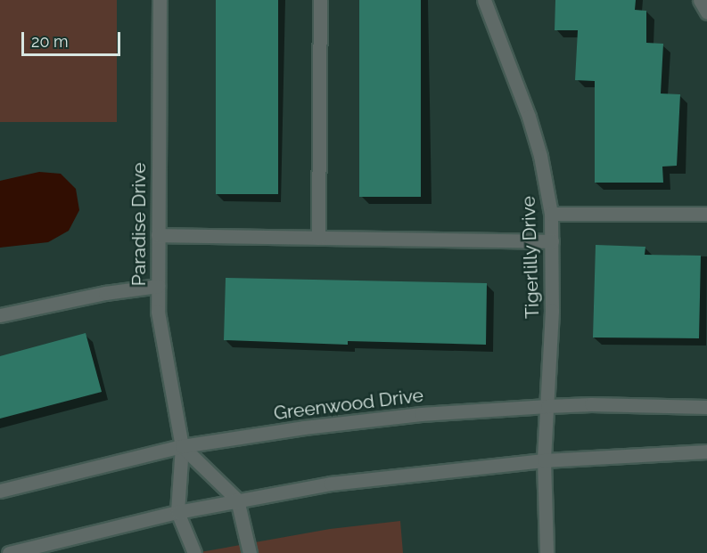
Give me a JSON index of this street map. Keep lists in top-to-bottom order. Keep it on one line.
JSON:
{"streets":{"street":["Paradise Drive","Tigerlilly Drive","Greenwood Drive"]},"crossings":[["Paradise Drive","Greenwood Drive"],["Tigerlilly Drive","Greenwood Drive"]],"scale_bar":"20 m"}
